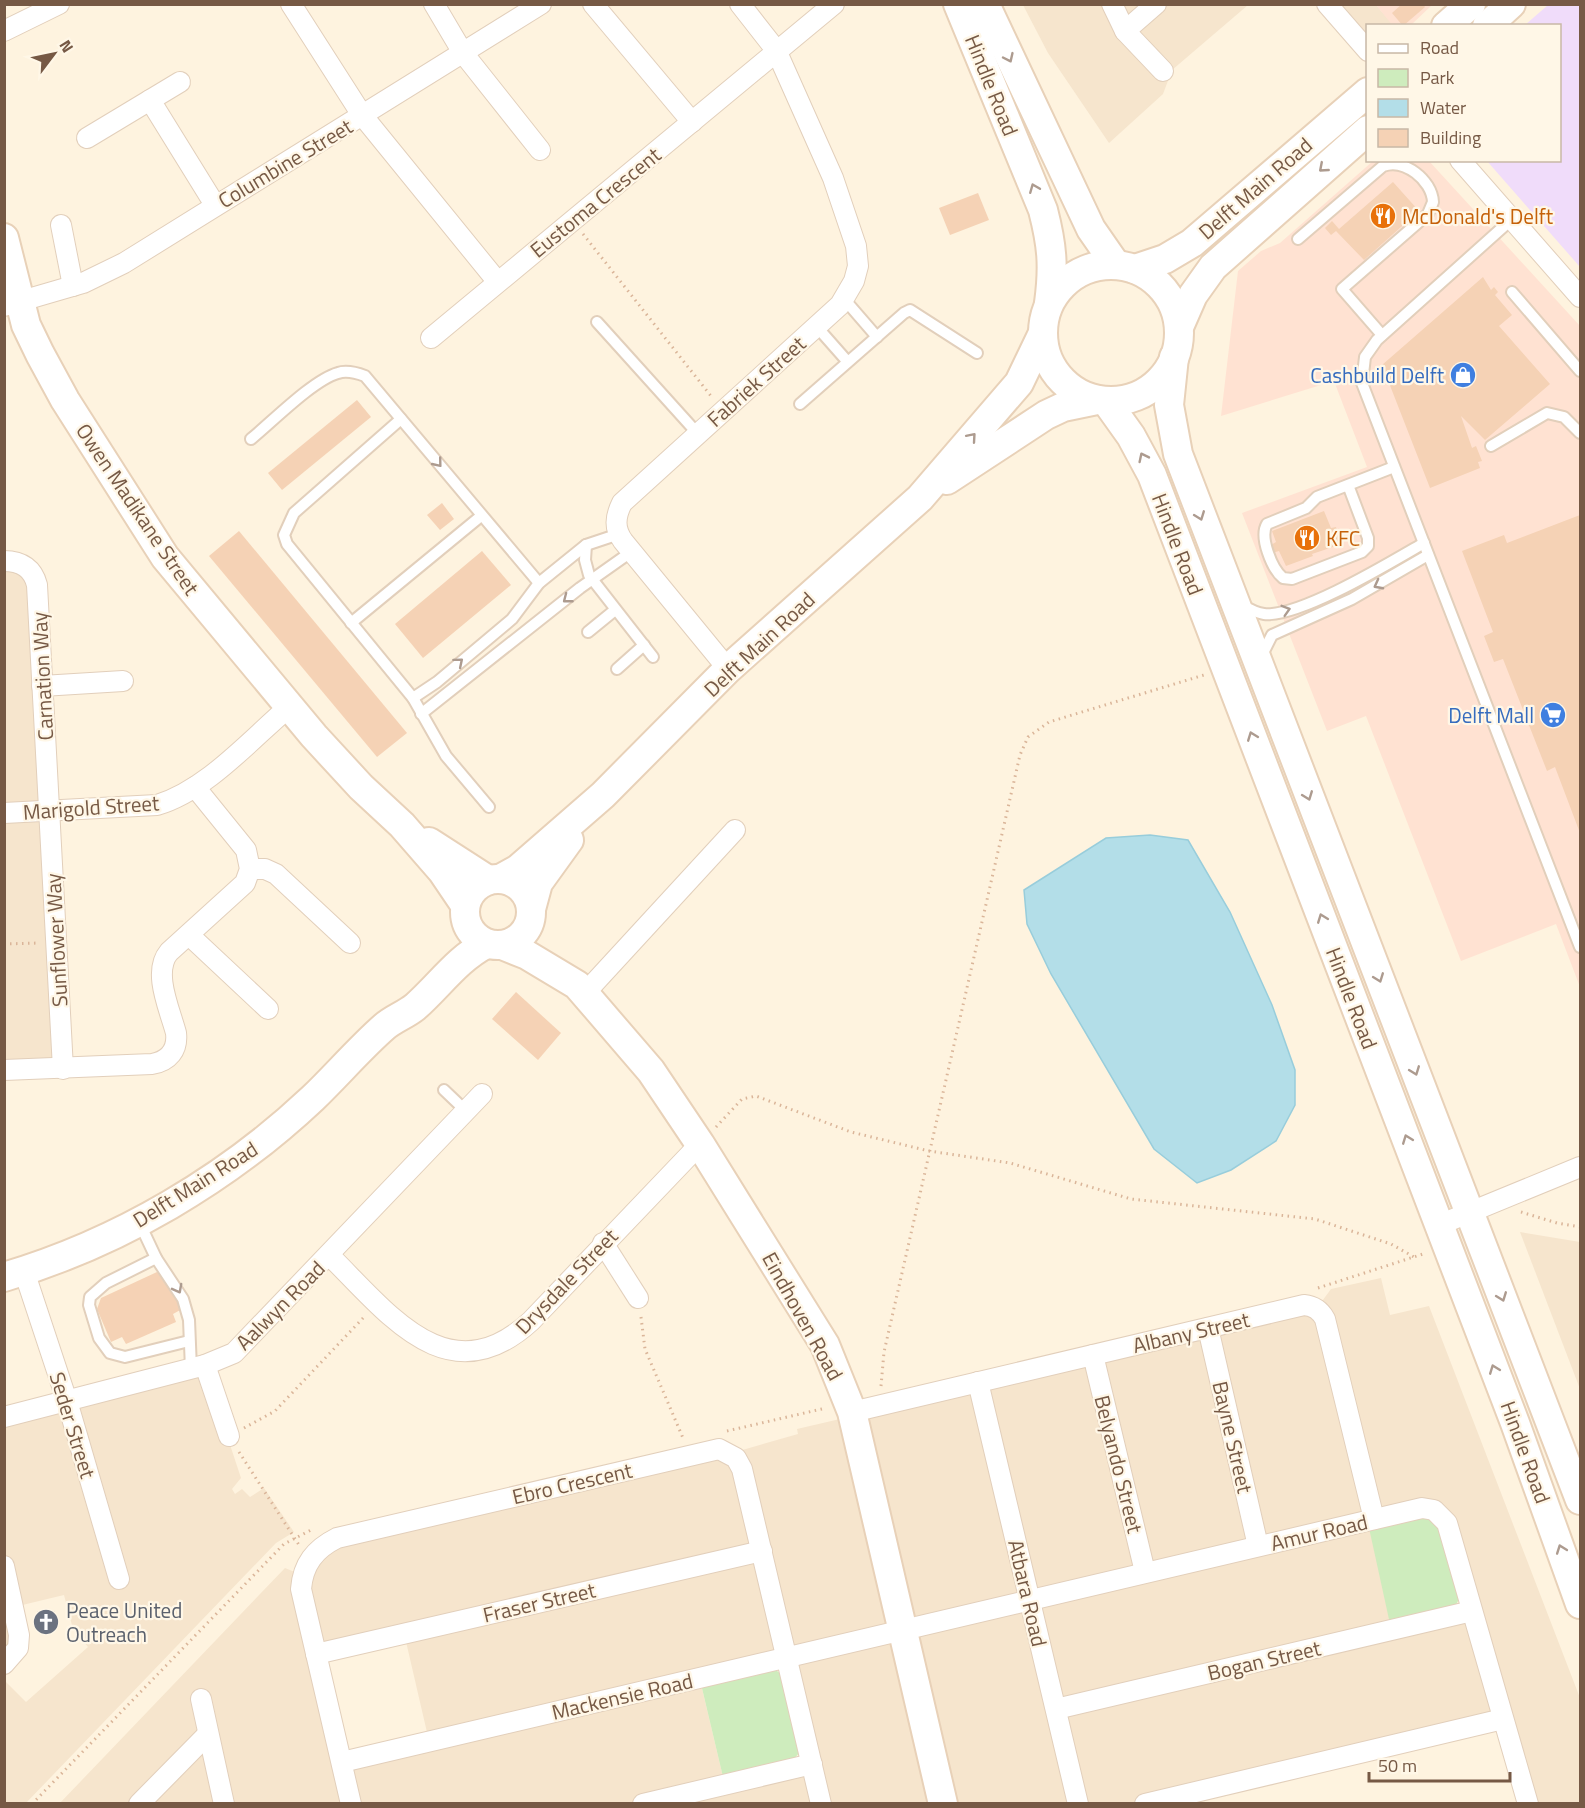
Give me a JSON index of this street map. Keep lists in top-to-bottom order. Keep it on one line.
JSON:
{"streets":{"street":["Hindle Road","Columbine Street","Delft Main Road","Eustoma Crescent","Fabriek Street","Owen Madikane Street","Carnation Way","Marigold Street","Sunflower Way","Drysdale Street","Aalwyn Road","Eindhoven Road","Albany Street","Seder Street","Bayne Street","Belyando Street","Ebro Crescent","Amur Road","Atbara Road","Fraser Street","Bogan Street","Mackensie Road"]},"crossings":[["Hindle Road","Delft Main Road"],["Columbine Street","Owen Madikane Street"],["Delft Main Road","Owen Madikane Street"],["Delft Main Road","Eindhoven Road"],["Delft Main Road","Seder Street"],["Eustoma Crescent","Fabriek Street"],["Owen Madikane Street","Marigold Street"],["Owen Madikane Street","Eindhoven Road"],["Carnation Way","Marigold Street"],["Carnation Way","Sunflower Way"],["Marigold Street","Sunflower Way"],["Drysdale Street","Aalwyn Road"],["Drysdale Street","Eindhoven Road"],["Aalwyn Road","Seder Street"],["Eindhoven Road","Albany Street"],["Eindhoven Road","Amur Road"],["Eindhoven Road","Mackensie Road"],["Albany Street","Bayne Street"],["Albany Street","Belyando Street"],["Albany Street","Amur Road"],["Albany Street","Atbara Road"],["Bayne Street","Amur Road"],["Belyando Street","Amur Road"],["Ebro Crescent","Fraser Street"],["Ebro Crescent","Mackensie Road"],["Amur Road","Atbara Road"],["Amur Road","Bogan Street"],["Amur Road","Mackensie Road"],["Atbara Road","Bogan Street"]],"places":{"restaurant":["McDonald's Delft","KFC"],"shop":["Cashbuild Delft"],"supermarket":["Delft Mall"],"church":["Peace United Outreach"]},"legend":["Road","Park","Water","Building"],"scale_bar":"50 m","north":"top right"}
